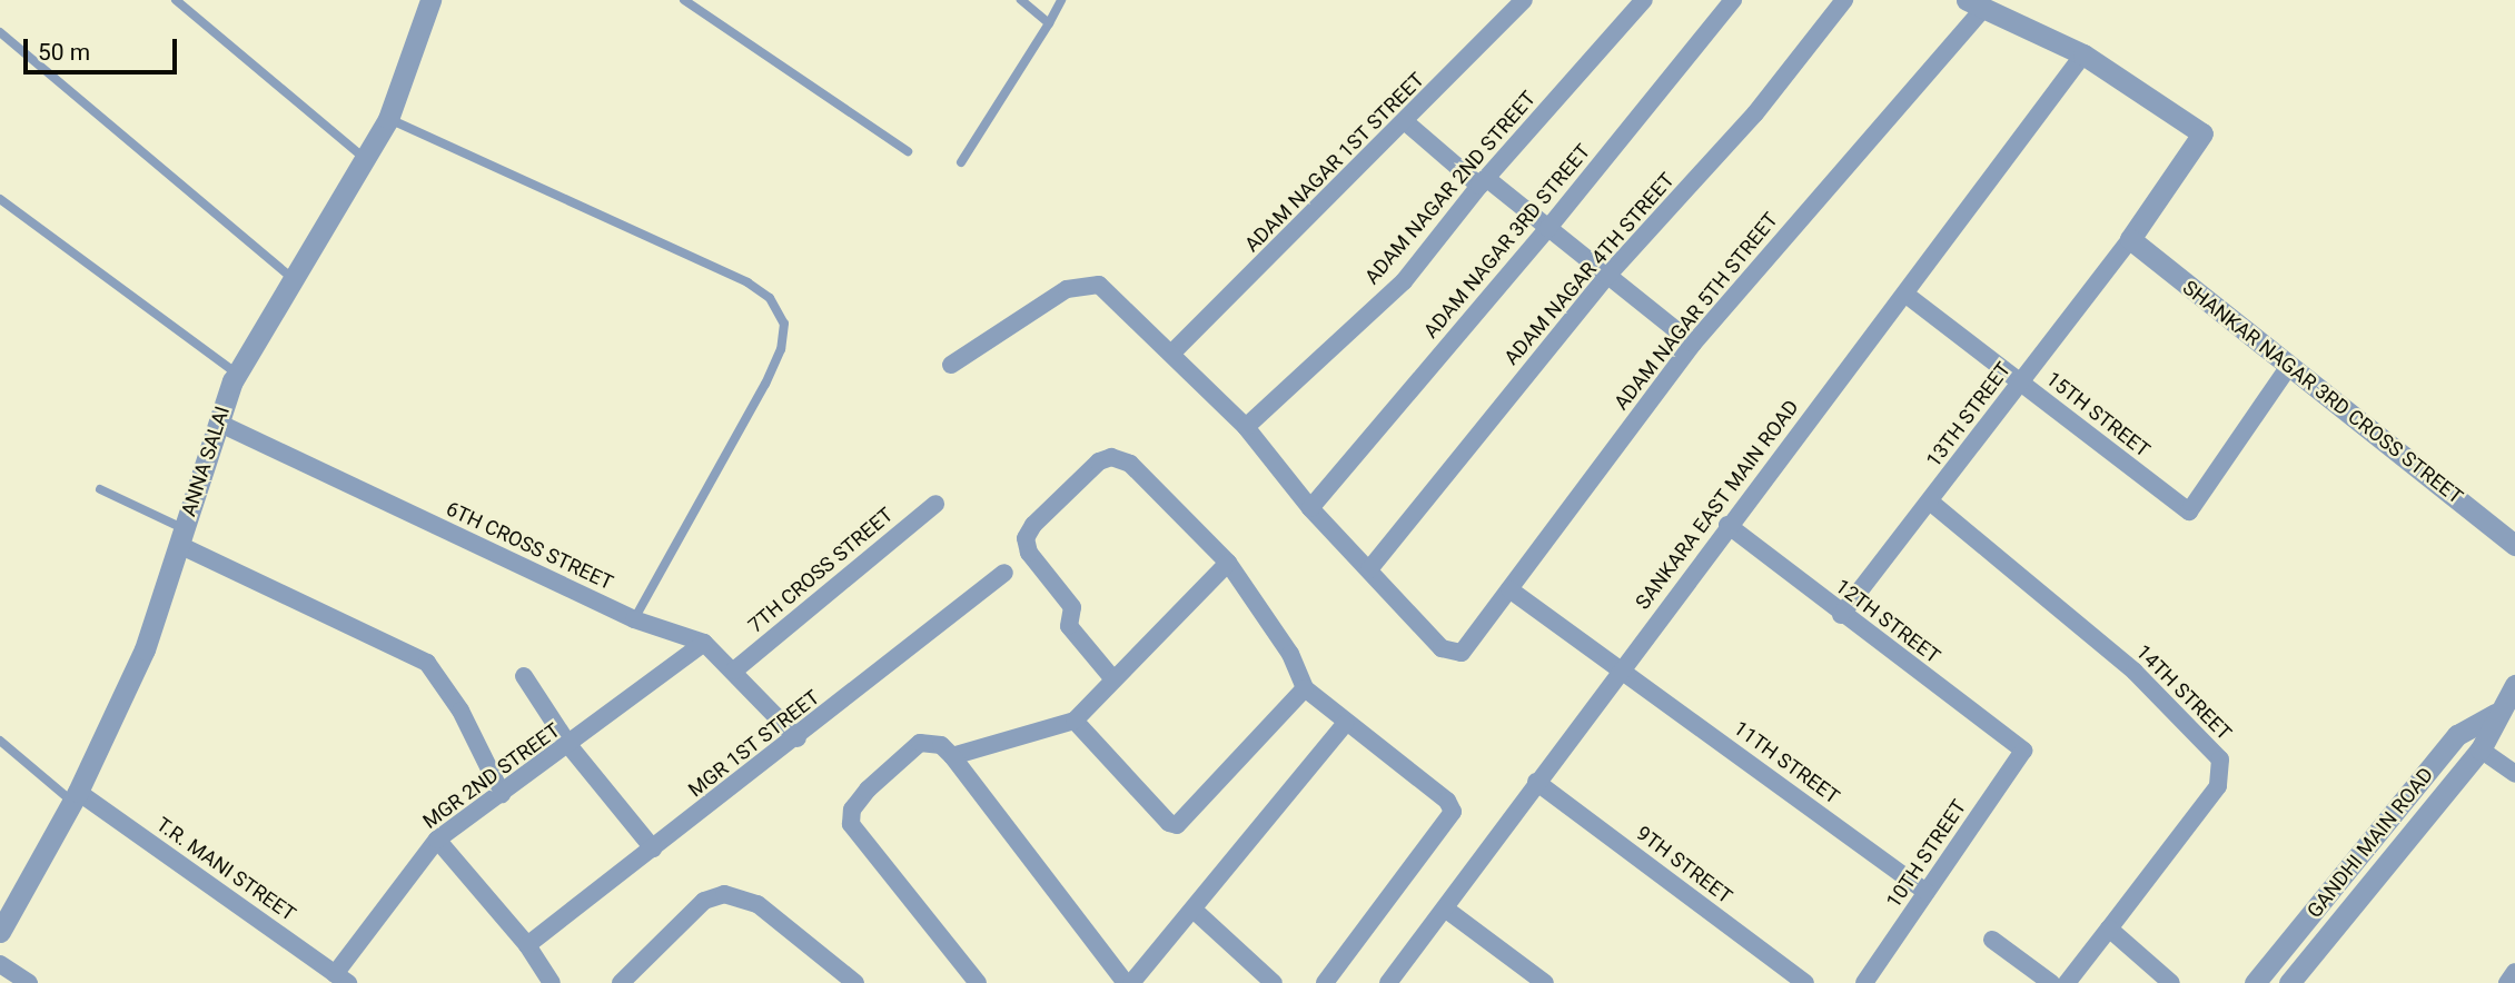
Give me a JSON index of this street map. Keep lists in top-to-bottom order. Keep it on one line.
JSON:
{"streets":{"street":["ADAM NAGAR 1ST STREET","ADAM NAGAR 2ND STREET","ADAM NAGAR 3RD STREET","ADAM NAGAR 4TH STREET","ADAM NAGAR 5TH STREET","SHANKAR NAGAR 3RD CROSS STREET","13TH STREET","15TH STREET","ANNA SALAI","SANKARA EAST MAIN ROAD","6TH CROSS STREET","7TH CROSS STREET","12TH STREET","14TH STREET","MGR 1ST STREET","11TH STREET","MGR 2ND STREET","GANDHI MAIN ROAD","10TH STREET","9TH STREET","T.R. MANI STREET"]},"crossings":[["ADAM NAGAR 4TH STREET","ADAM NAGAR 5TH STREET"],["ADAM NAGAR 5TH STREET","11TH STREET"],["SHANKAR NAGAR 3RD CROSS STREET","13TH STREET"],["SHANKAR NAGAR 3RD CROSS STREET","15TH STREET"],["13TH STREET","15TH STREET"],["13TH STREET","12TH STREET"],["13TH STREET","14TH STREET"],["15TH STREET","SANKARA EAST MAIN ROAD"],["ANNA SALAI","6TH CROSS STREET"],["ANNA SALAI","T.R. MANI STREET"],["SANKARA EAST MAIN ROAD","12TH STREET"],["SANKARA EAST MAIN ROAD","11TH STREET"],["SANKARA EAST MAIN ROAD","9TH STREET"],["6TH CROSS STREET","7TH CROSS STREET"],["6TH CROSS STREET","MGR 1ST STREET"],["6TH CROSS STREET","MGR 2ND STREET"],["12TH STREET","10TH STREET"],["11TH STREET","10TH STREET"],["MGR 2ND STREET","T.R. MANI STREET"]],"scale_bar":"50 m"}
